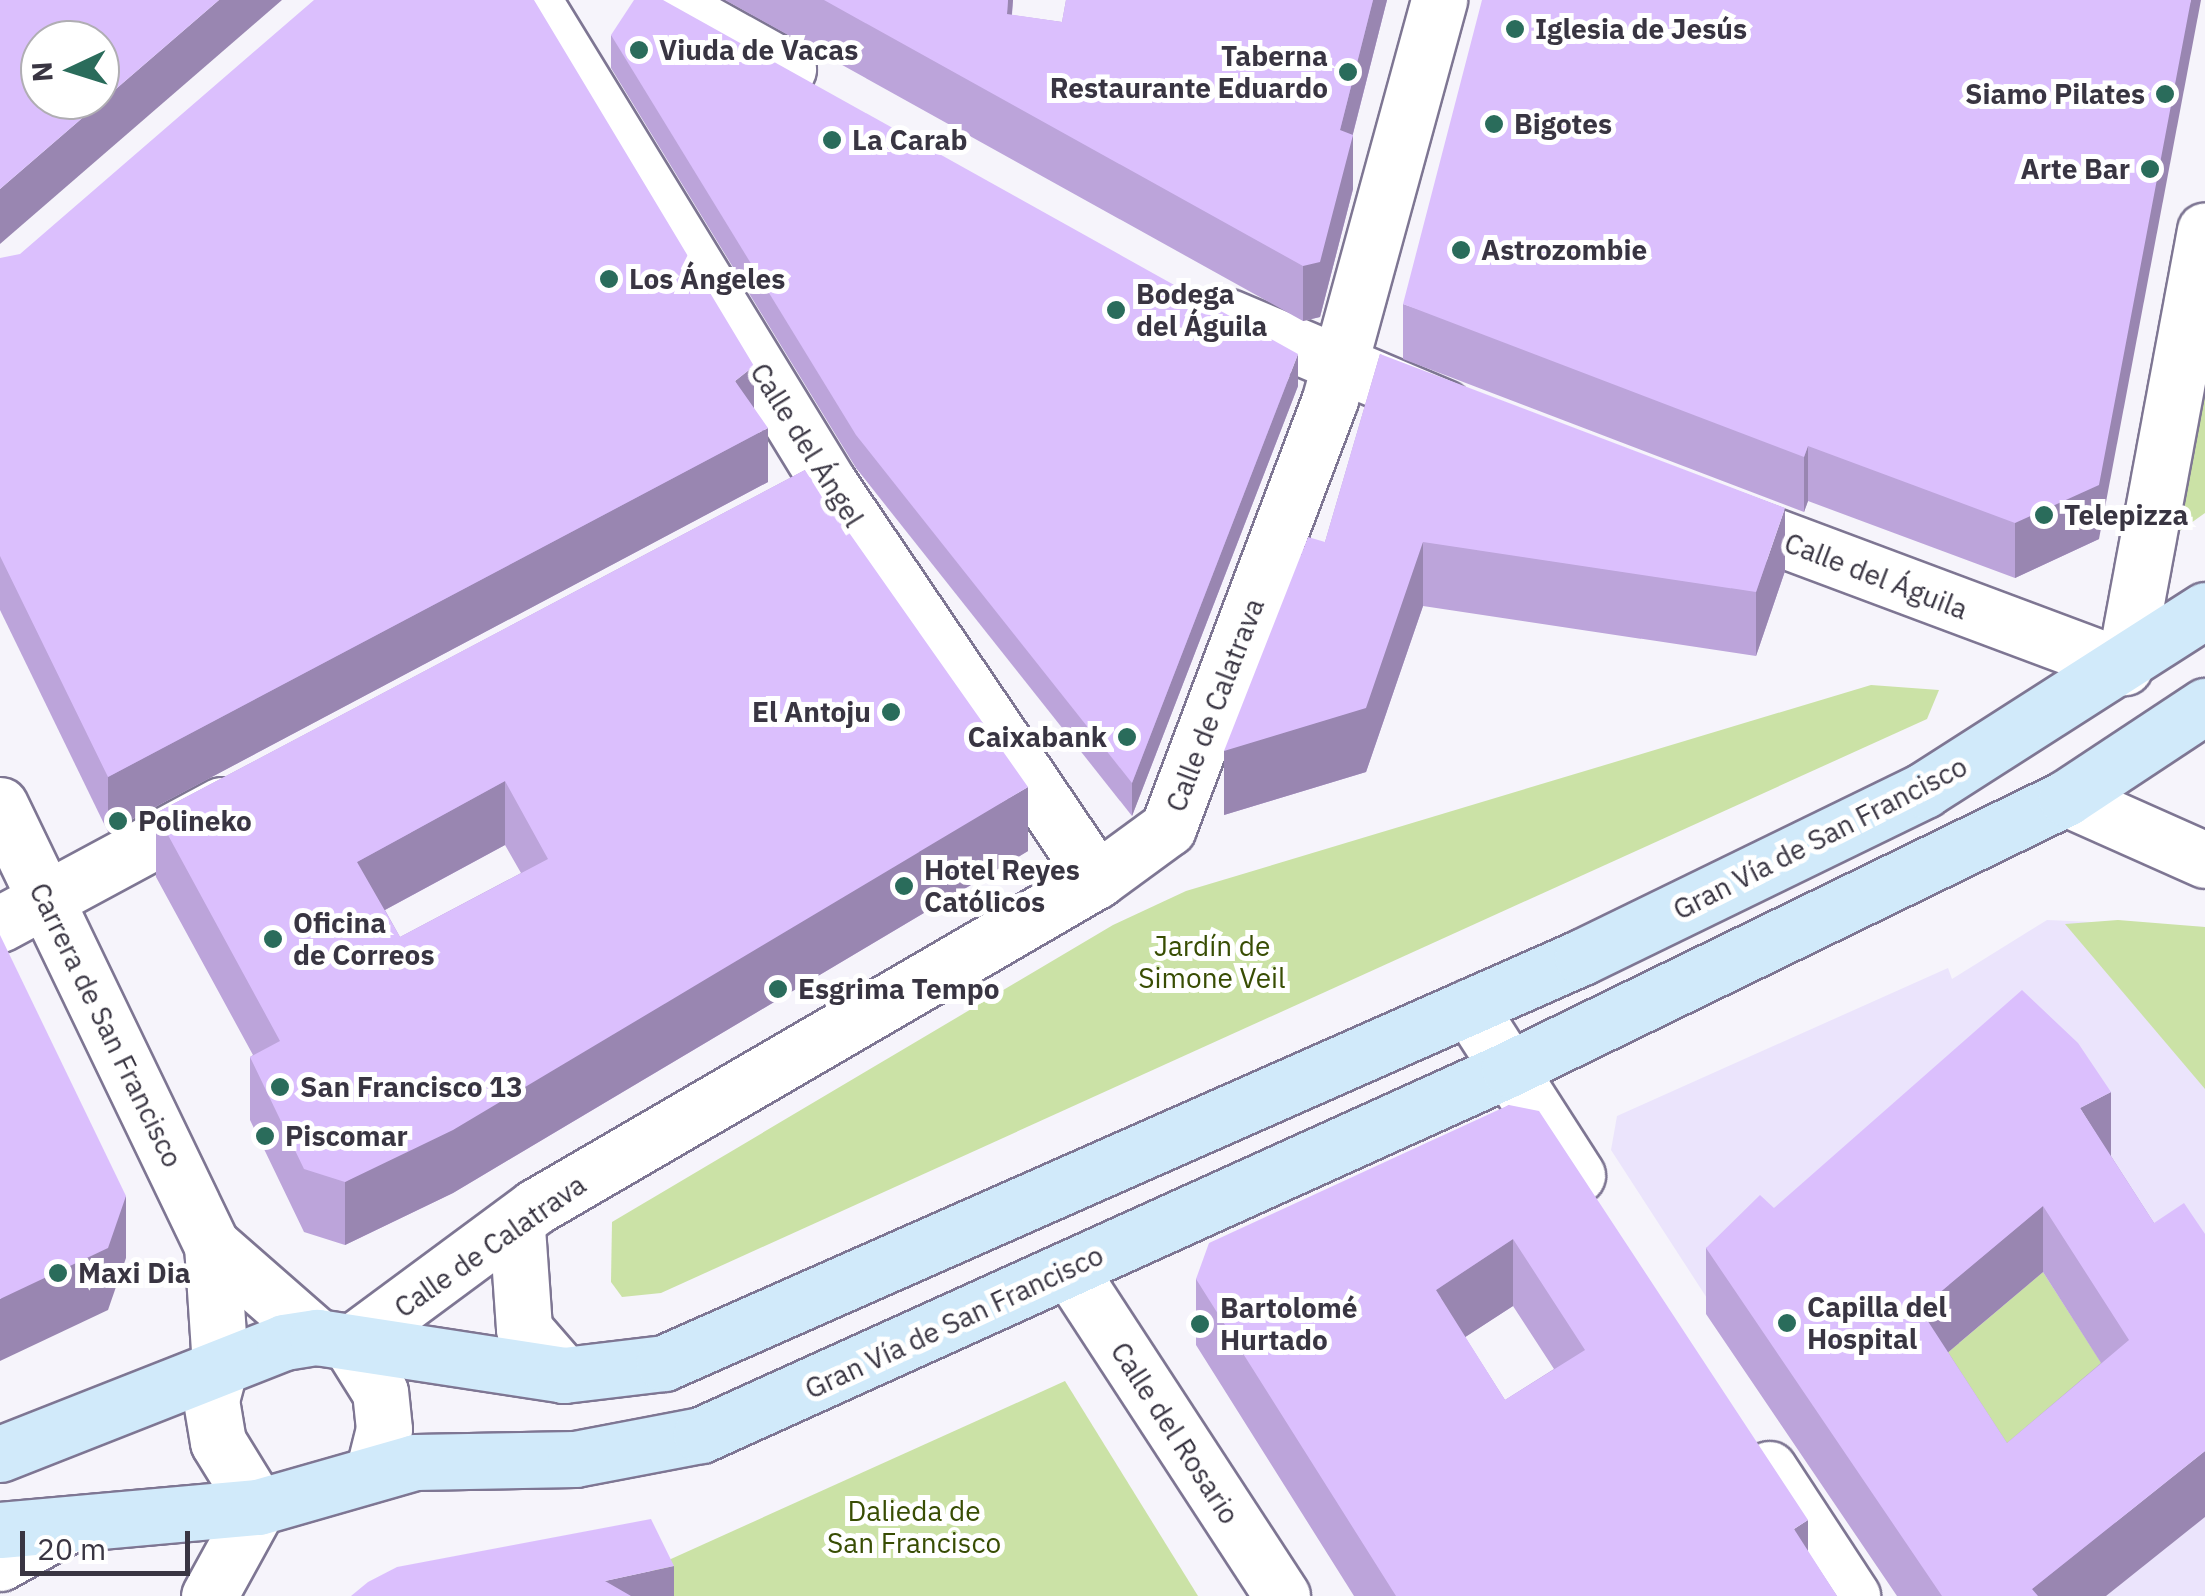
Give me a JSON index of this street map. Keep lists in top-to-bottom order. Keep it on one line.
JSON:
{"streets":{"main road":["Gran Vía de San Francisco"],"street":["Calle del Ángel","Calle del Águila","Calle de Calatrava","Carrera de San Francisco","Calle del Rosario"]},"crossings":[["Calle del Ángel","Calle de Calatrava"],["Calle del Águila","Gran Vía de San Francisco"],["Calle de Calatrava","Gran Vía de San Francisco"],["Calle de Calatrava","Carrera de San Francisco"],["Gran Vía de San Francisco","Carrera de San Francisco"],["Gran Vía de San Francisco","Calle del Rosario"]],"parks":["Jardín de Simone Veil","Dalieda de San Francisco"],"places":["Iglesia de Jesús","Viuda de Vacas","Taberna Restaurante Eduardo","Siamo Pilates","Bigotes","La Carab","Arte Bar","Astrozombie","Los Ángeles","Bodega del Águila","Telepizza","El Antoju","Caixabank","Polineko","Hotel Reyes Católicos","Oficina de Correos","Esgrima Tempo","San Francisco 13","Piscomar","Maxi Dia","Capilla del Hospital","Bartolomé Hurtado"],"scale_bar":"20 m","north":"left"}
